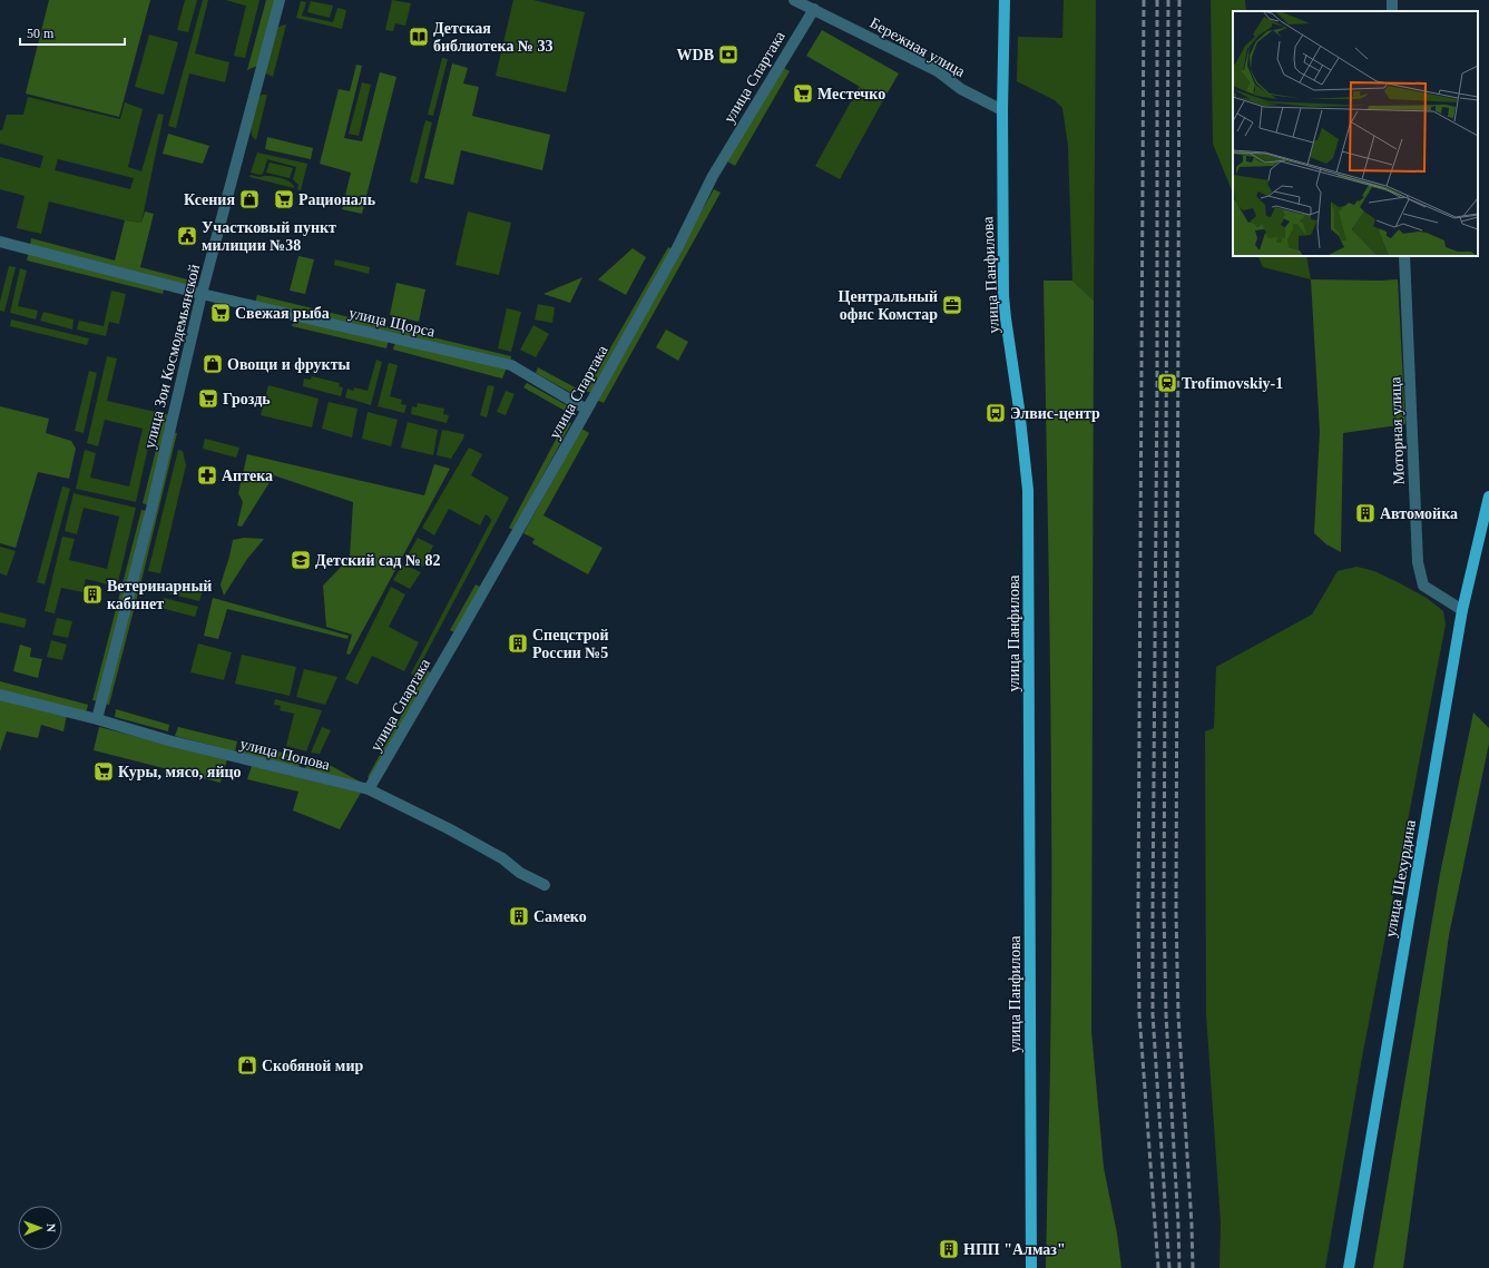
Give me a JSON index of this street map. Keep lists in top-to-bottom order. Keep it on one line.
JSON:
{"streets":{"main road":["улица Панфилова","улица Шехурдина"],"street":["Бережная улица","улица Спартака","улица Щорса","улица Зои Космодемьянской","Моторная улица","улица Попова"]},"crossings":[["Бережная улица","улица Спартака"],["Бережная улица","улица Панфилова"],["улица Спартака","улица Щорса"],["улица Спартака","улица Попова"],["улица Щорса","улица Зои Космодемьянской"],["улица Зои Космодемьянской","улица Попова"],["Моторная улица","улица Шехурдина"]],"places":{"library":["Детская библиотека № 33"],"bank":["WDB"],"supermarket":["Местечко","Рациональ","Свежая рыба","Гроздь","Куры, мясо, яйцо"],"shop":["Ксения","Овощи и фрукты","Скобяной мир"],"public building":["Участковый пункт милиции №38"],"office":["Центральный офис Комстар"],"station":["Trofimovskiy-1"],"bus stop":["Элвис-центр"],"pharmacy":["Аптека"],"building":["Автомойка","Ветеринарный кабинет","Спецстрой России №5","Самеко","НПП \"Алмаз\""],"school or university":["Детский сад № 82"]},"scale_bar":"50 m","north":"right"}
